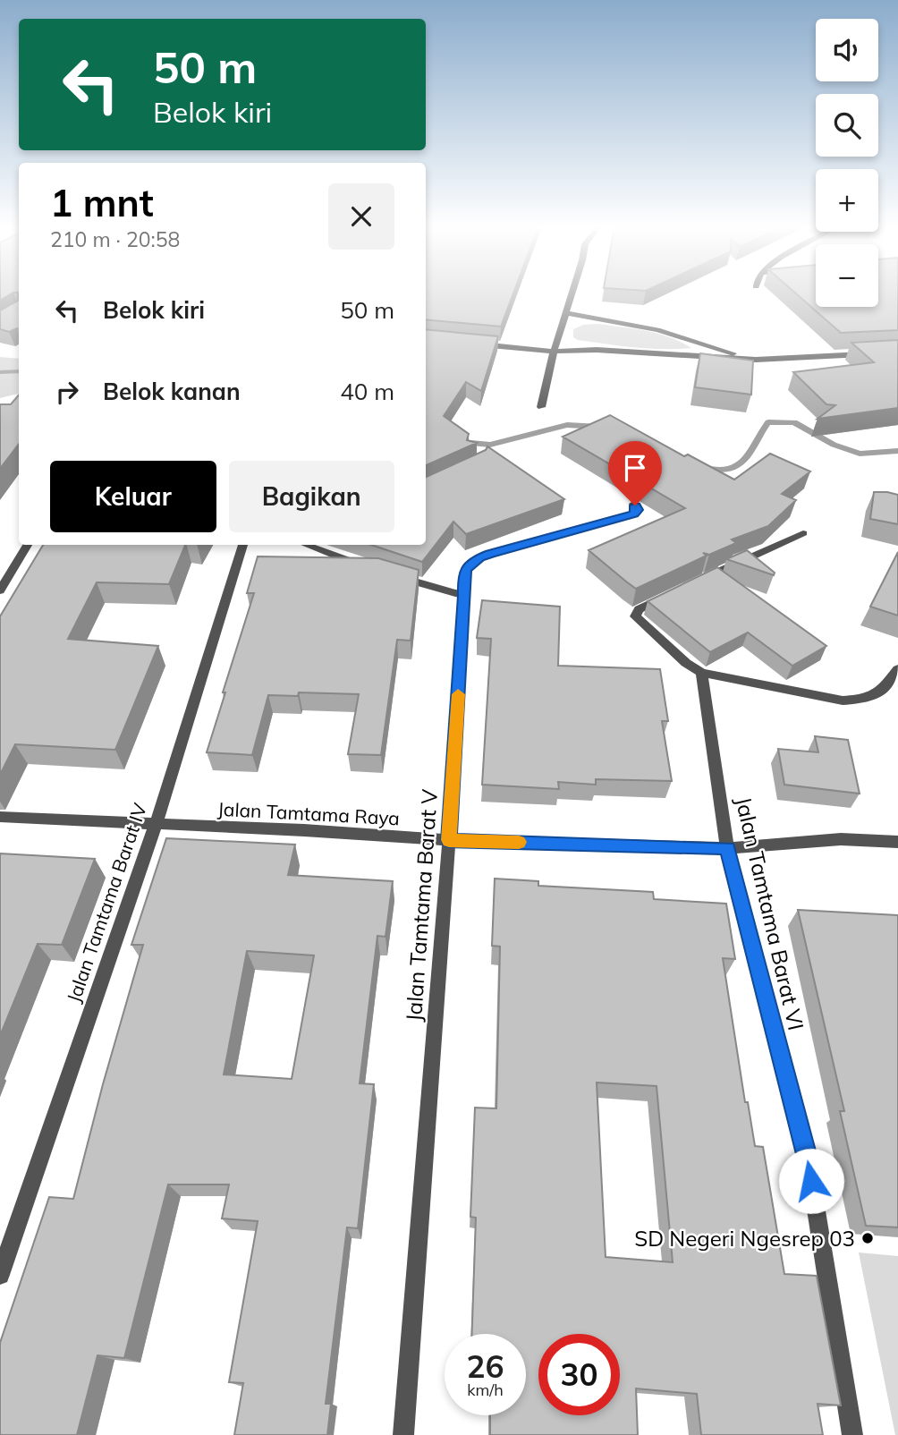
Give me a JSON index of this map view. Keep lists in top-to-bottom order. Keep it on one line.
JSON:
{"streets":{"street":["Jalan Tamtama Raya","Jalan Tamtama Barat IV","Jalan Tamtama Barat V","Jalan Tamtama Barat VI"]},"crossings":[["Jalan Tamtama Raya","Jalan Tamtama Barat IV"],["Jalan Tamtama Raya","Jalan Tamtama Barat V"],["Jalan Tamtama Raya","Jalan Tamtama Barat VI"]],"places":["SD Negeri Ngesrep 03"],"page":{"map_buttons":["+","−"],"turn":["50 m","Belok kiri"],"heading":["1 mnt","210 m · 20:58"],"list":[{"name":"Belok kiri","value":"50 m"},{"name":"Belok kanan","value":"40 m"}],"buttons":["Keluar","Bagikan"],"speed":"26 km/h","limit":"30"}}
